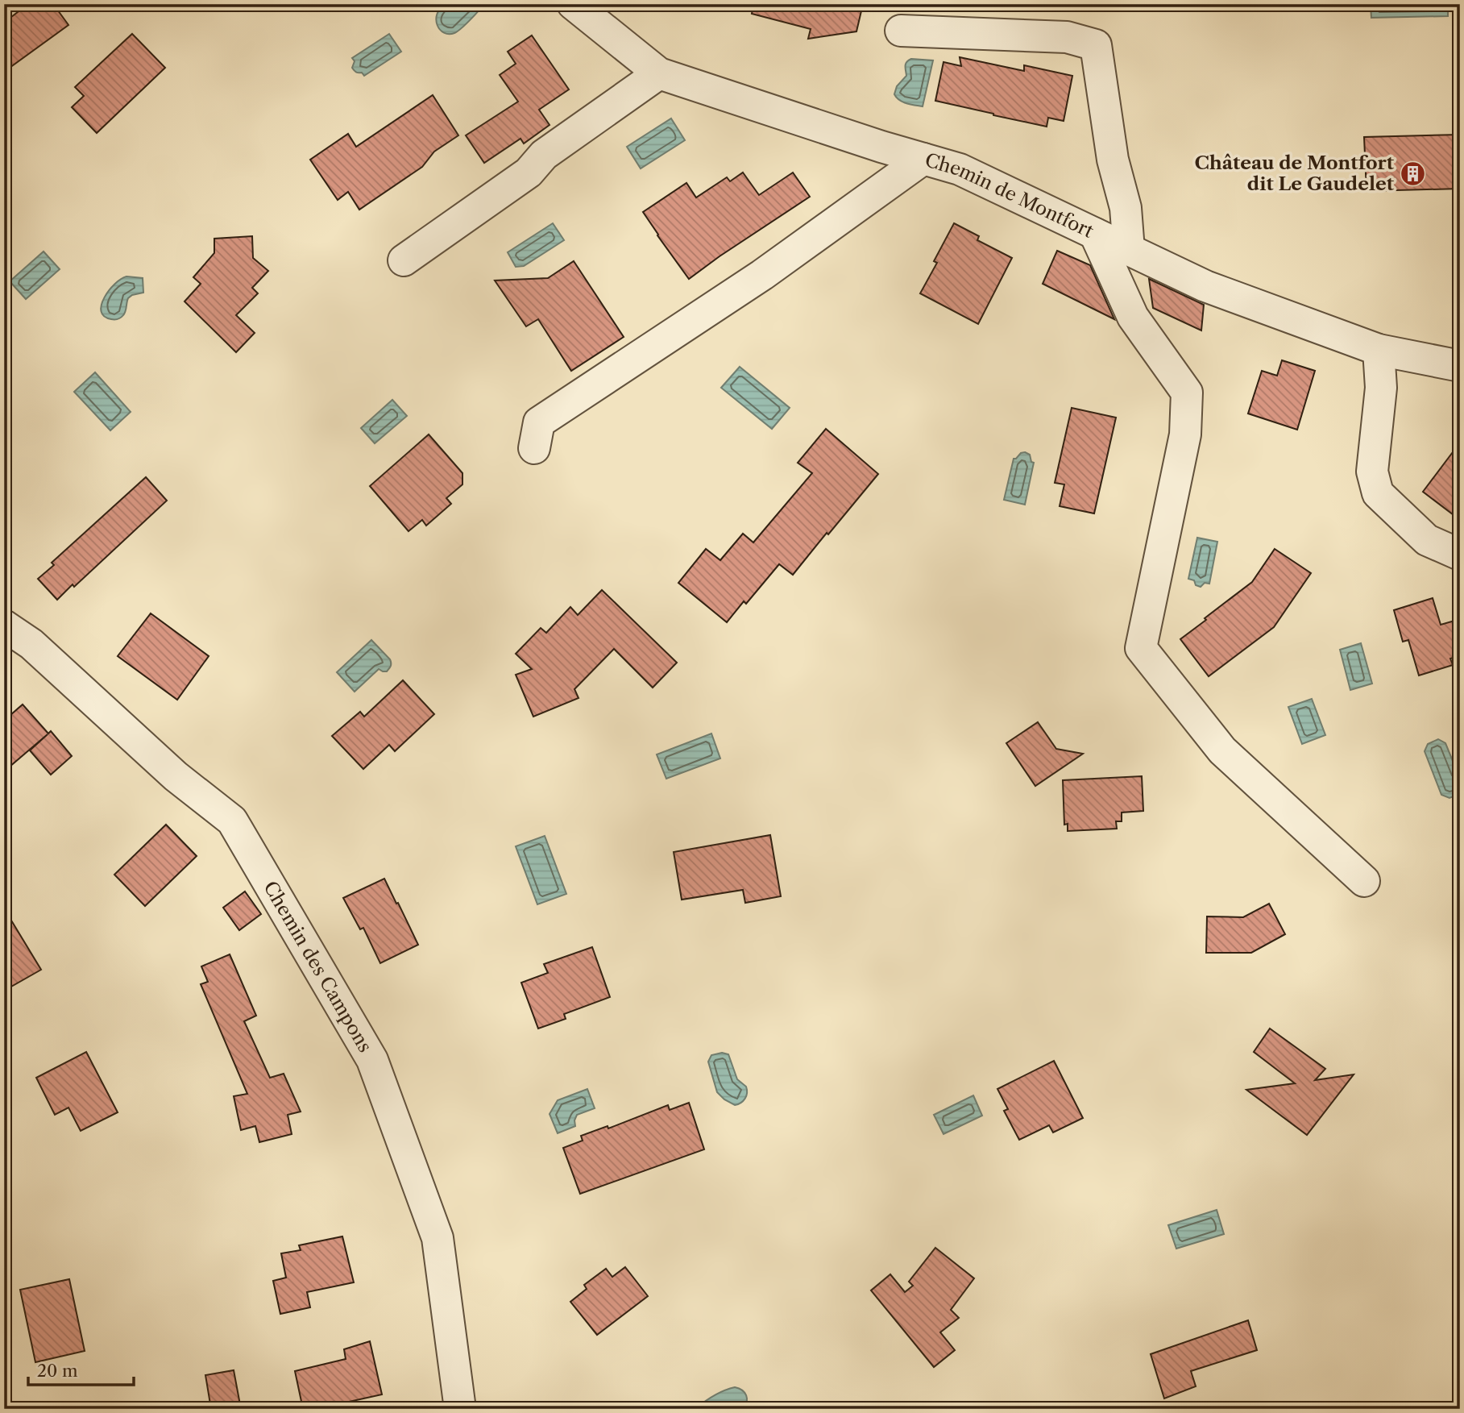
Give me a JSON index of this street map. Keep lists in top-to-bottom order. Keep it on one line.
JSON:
{"streets":{"street":["Chemin de Montfort","Chemin des Campons"]},"places":{"building":["Château de Montfort dit Le Gaudelet"]},"scale_bar":"20 m"}
